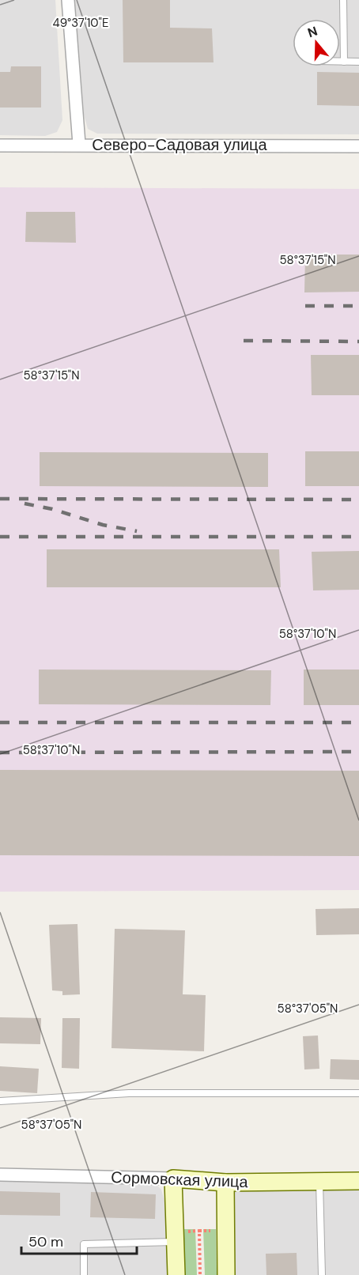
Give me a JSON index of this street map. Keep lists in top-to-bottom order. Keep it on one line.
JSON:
{"streets":{"street":["Северо-Садовая улица","Сормовская улица"]},"scale_bar":"50 m","north":"top","coordinates":["49°37'10\"E","58°37'15\"N","58°37'10\"N","58°37'05\"N"]}
